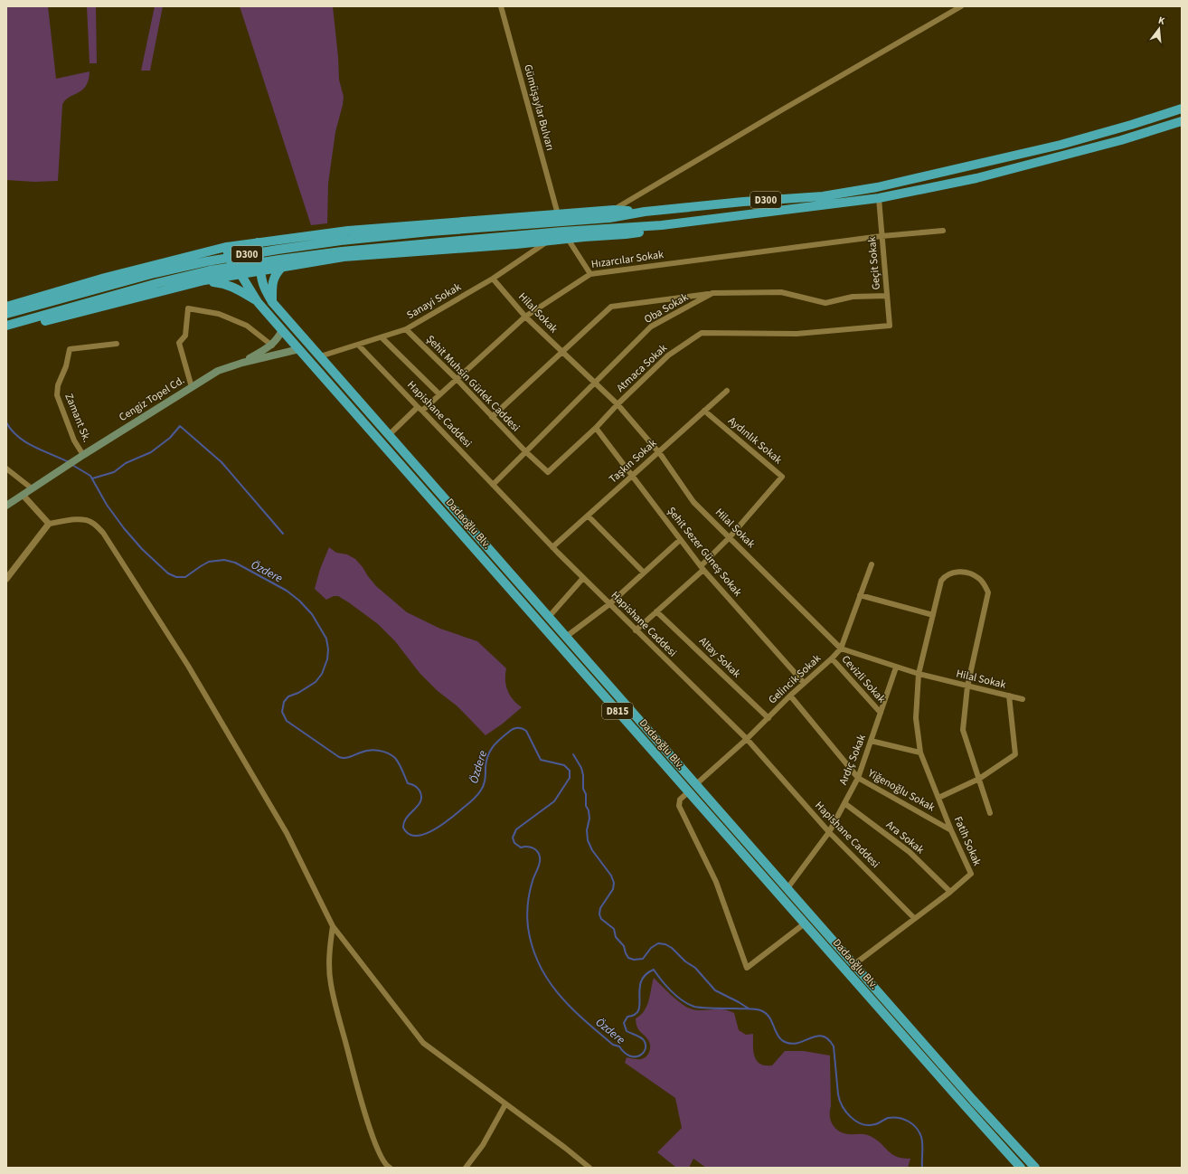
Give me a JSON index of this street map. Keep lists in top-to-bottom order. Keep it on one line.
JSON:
{"streets":{"highway":["D300","Dadaoğlu Blv.","D815"],"main road":["Cengiz Topel Cd."],"street":["Gümüşaylar Bulvarı","Hızarcılar Sokak","Geçit Sokak","Sanayi Sokak","Oba Sokak","Hilal Sokak","Atmaca Sokak","Şehit Muhsin Gürlek Caddesi","Hapishane Caddesi","Zamant Sk.","Aydınlık Sokak","Taşkın Sokak","Şehit Sezer Güneş Sokak","Altay Sokak","Gelincik Sokak","Cevizli Sokak","Ardıç Sokak","Yiğenoğlu Sokak","Ara Sokak","Fatih Sokak"]},"crossings":[["D300","Geçit Sokak"],["Hızarcılar Sokak","Geçit Sokak"],["Hızarcılar Sokak","Hilal Sokak"],["Hızarcılar Sokak","Şehit Muhsin Gürlek Caddesi"],["Hızarcılar Sokak","Hapishane Caddesi"],["Hızarcılar Sokak","Dadaoğlu Blv."],["Geçit Sokak","Oba Sokak"],["Geçit Sokak","Atmaca Sokak"],["Sanayi Sokak","Hilal Sokak"],["Sanayi Sokak","Şehit Muhsin Gürlek Caddesi"],["Sanayi Sokak","Hapishane Caddesi"],["Sanayi Sokak","Dadaoğlu Blv."],["Oba Sokak","Hilal Sokak"],["Oba Sokak","Atmaca Sokak"],["Oba Sokak","Şehit Muhsin Gürlek Caddesi"],["Oba Sokak","Hapishane Caddesi"],["Hilal Sokak","Atmaca Sokak"],["Hilal Sokak","Aydınlık Sokak"],["Hilal Sokak","Taşkın Sokak"],["Hilal Sokak","Gelincik Sokak"],["Hilal Sokak","Ardıç Sokak"],["Hilal Sokak","Fatih Sokak"],["Atmaca Sokak","Şehit Muhsin Gürlek Caddesi"],["Atmaca Sokak","Şehit Sezer Güneş Sokak"],["Cengiz Topel Cd.","Zamant Sk."],["Hapishane Caddesi","Aydınlık Sokak"],["Hapishane Caddesi","Taşkın Sokak"],["Hapishane Caddesi","Gelincik Sokak"],["Hapishane Caddesi","Ardıç Sokak"],["Hapishane Caddesi","Fatih Sokak"],["Aydınlık Sokak","Taşkın Sokak"],["Aydınlık Sokak","Şehit Sezer Güneş Sokak"],["Aydınlık Sokak","Altay Sokak"],["Taşkın Sokak","Şehit Sezer Güneş Sokak"],["Dadaoğlu Blv.","Gelincik Sokak"],["Dadaoğlu Blv.","Ardıç Sokak"],["Dadaoğlu Blv.","Fatih Sokak"],["Şehit Sezer Güneş Sokak","Gelincik Sokak"],["Altay Sokak","Gelincik Sokak"],["Gelincik Sokak","Cevizli Sokak"],["Gelincik Sokak","Yiğenoğlu Sokak"],["Cevizli Sokak","Ardıç Sokak"],["Ardıç Sokak","Yiğenoğlu Sokak"],["Ardıç Sokak","Ara Sokak"],["Yiğenoğlu Sokak","Fatih Sokak"],["Ara Sokak","Fatih Sokak"]],"water":["Özdere"],"north":"top"}
